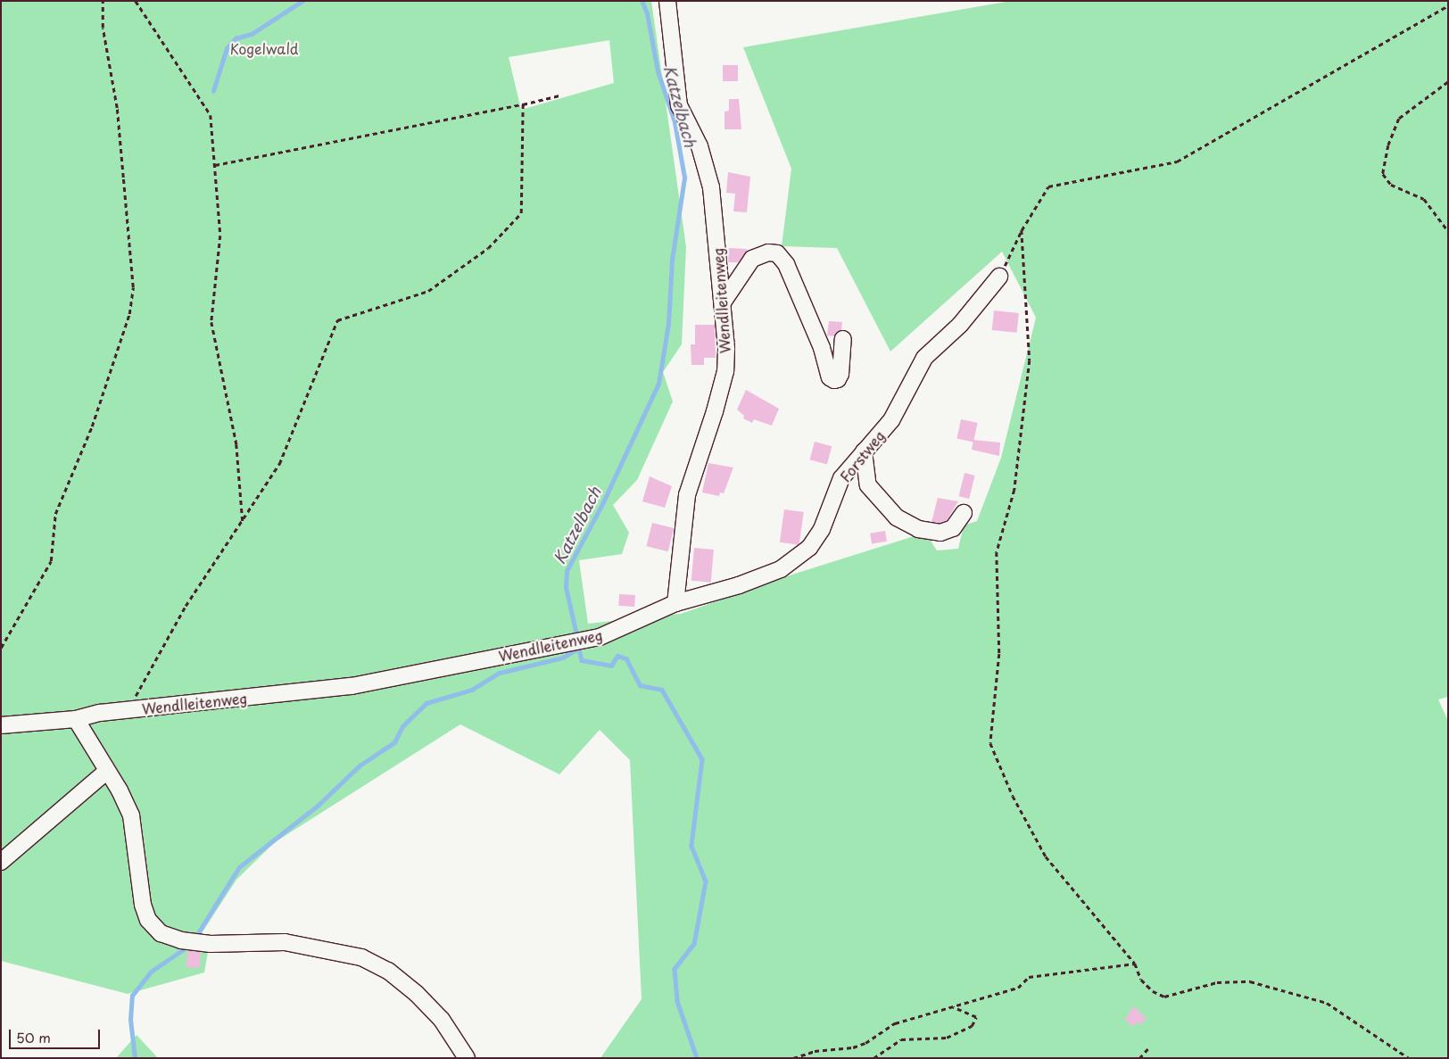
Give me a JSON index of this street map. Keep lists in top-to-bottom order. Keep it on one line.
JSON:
{"streets":{"street":["Wendlleitenweg","Forstweg"]},"crossings":[["Wendlleitenweg","Forstweg"]],"water":["Katzelbach"],"parks":["Kogelwald"],"scale_bar":"50 m"}
